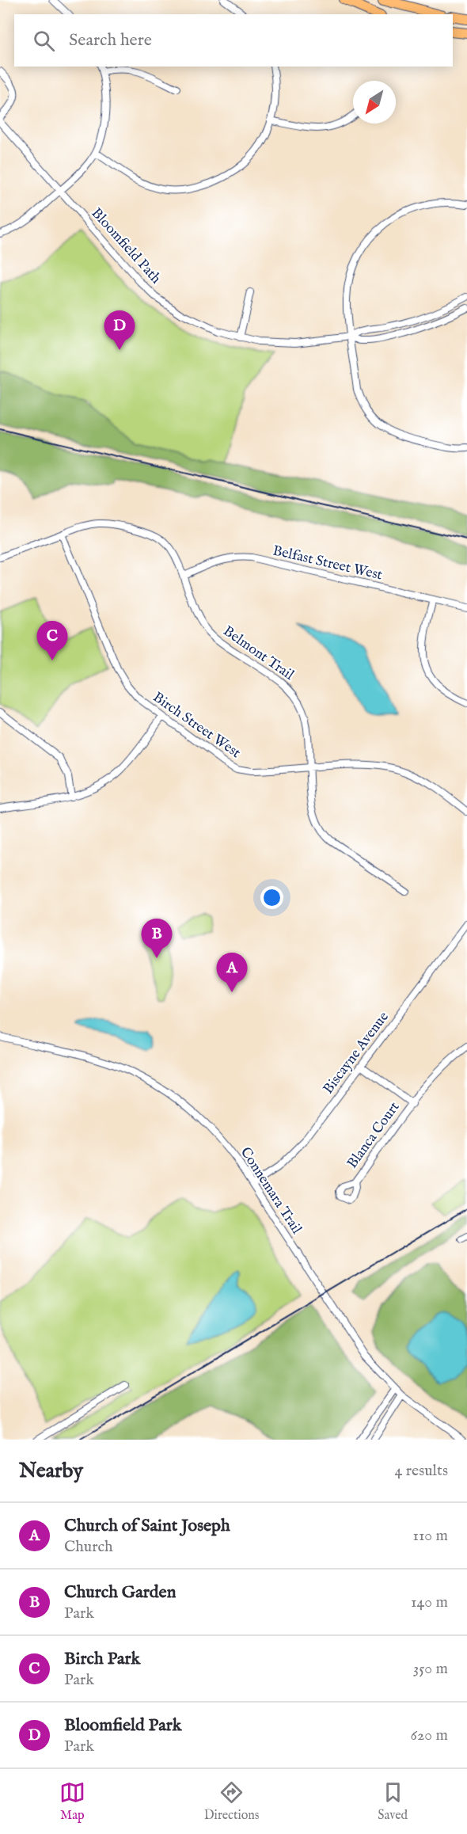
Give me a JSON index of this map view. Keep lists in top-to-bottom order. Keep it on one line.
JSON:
{"streets":{"street":["Bloomfield Path","Belfast Street West","Belmont Trail","Birch Street West","Biscayne Avenue","Blanca Court","Connemara Trail"]},"crossings":[["Belfast Street West","Belmont Trail"],["Belmont Trail","Birch Street West"],["Biscayne Avenue","Connemara Trail"]],"north":"bottom left","page":{"search":"Search here","pins":["D","C","B","A"],"heading":["Nearby","4 results"],"list":[{"mark":"A","name":"Church of Saint Joseph","note":"Church","value":"110 m"},{"mark":"B","name":"Church Garden","note":"Park","value":"140 m"},{"mark":"C","name":"Birch Park","note":"Park","value":"350 m"},{"mark":"D","name":"Bloomfield Park","note":"Park","value":"620 m"}],"nav":["Map","Directions","Saved"]}}
